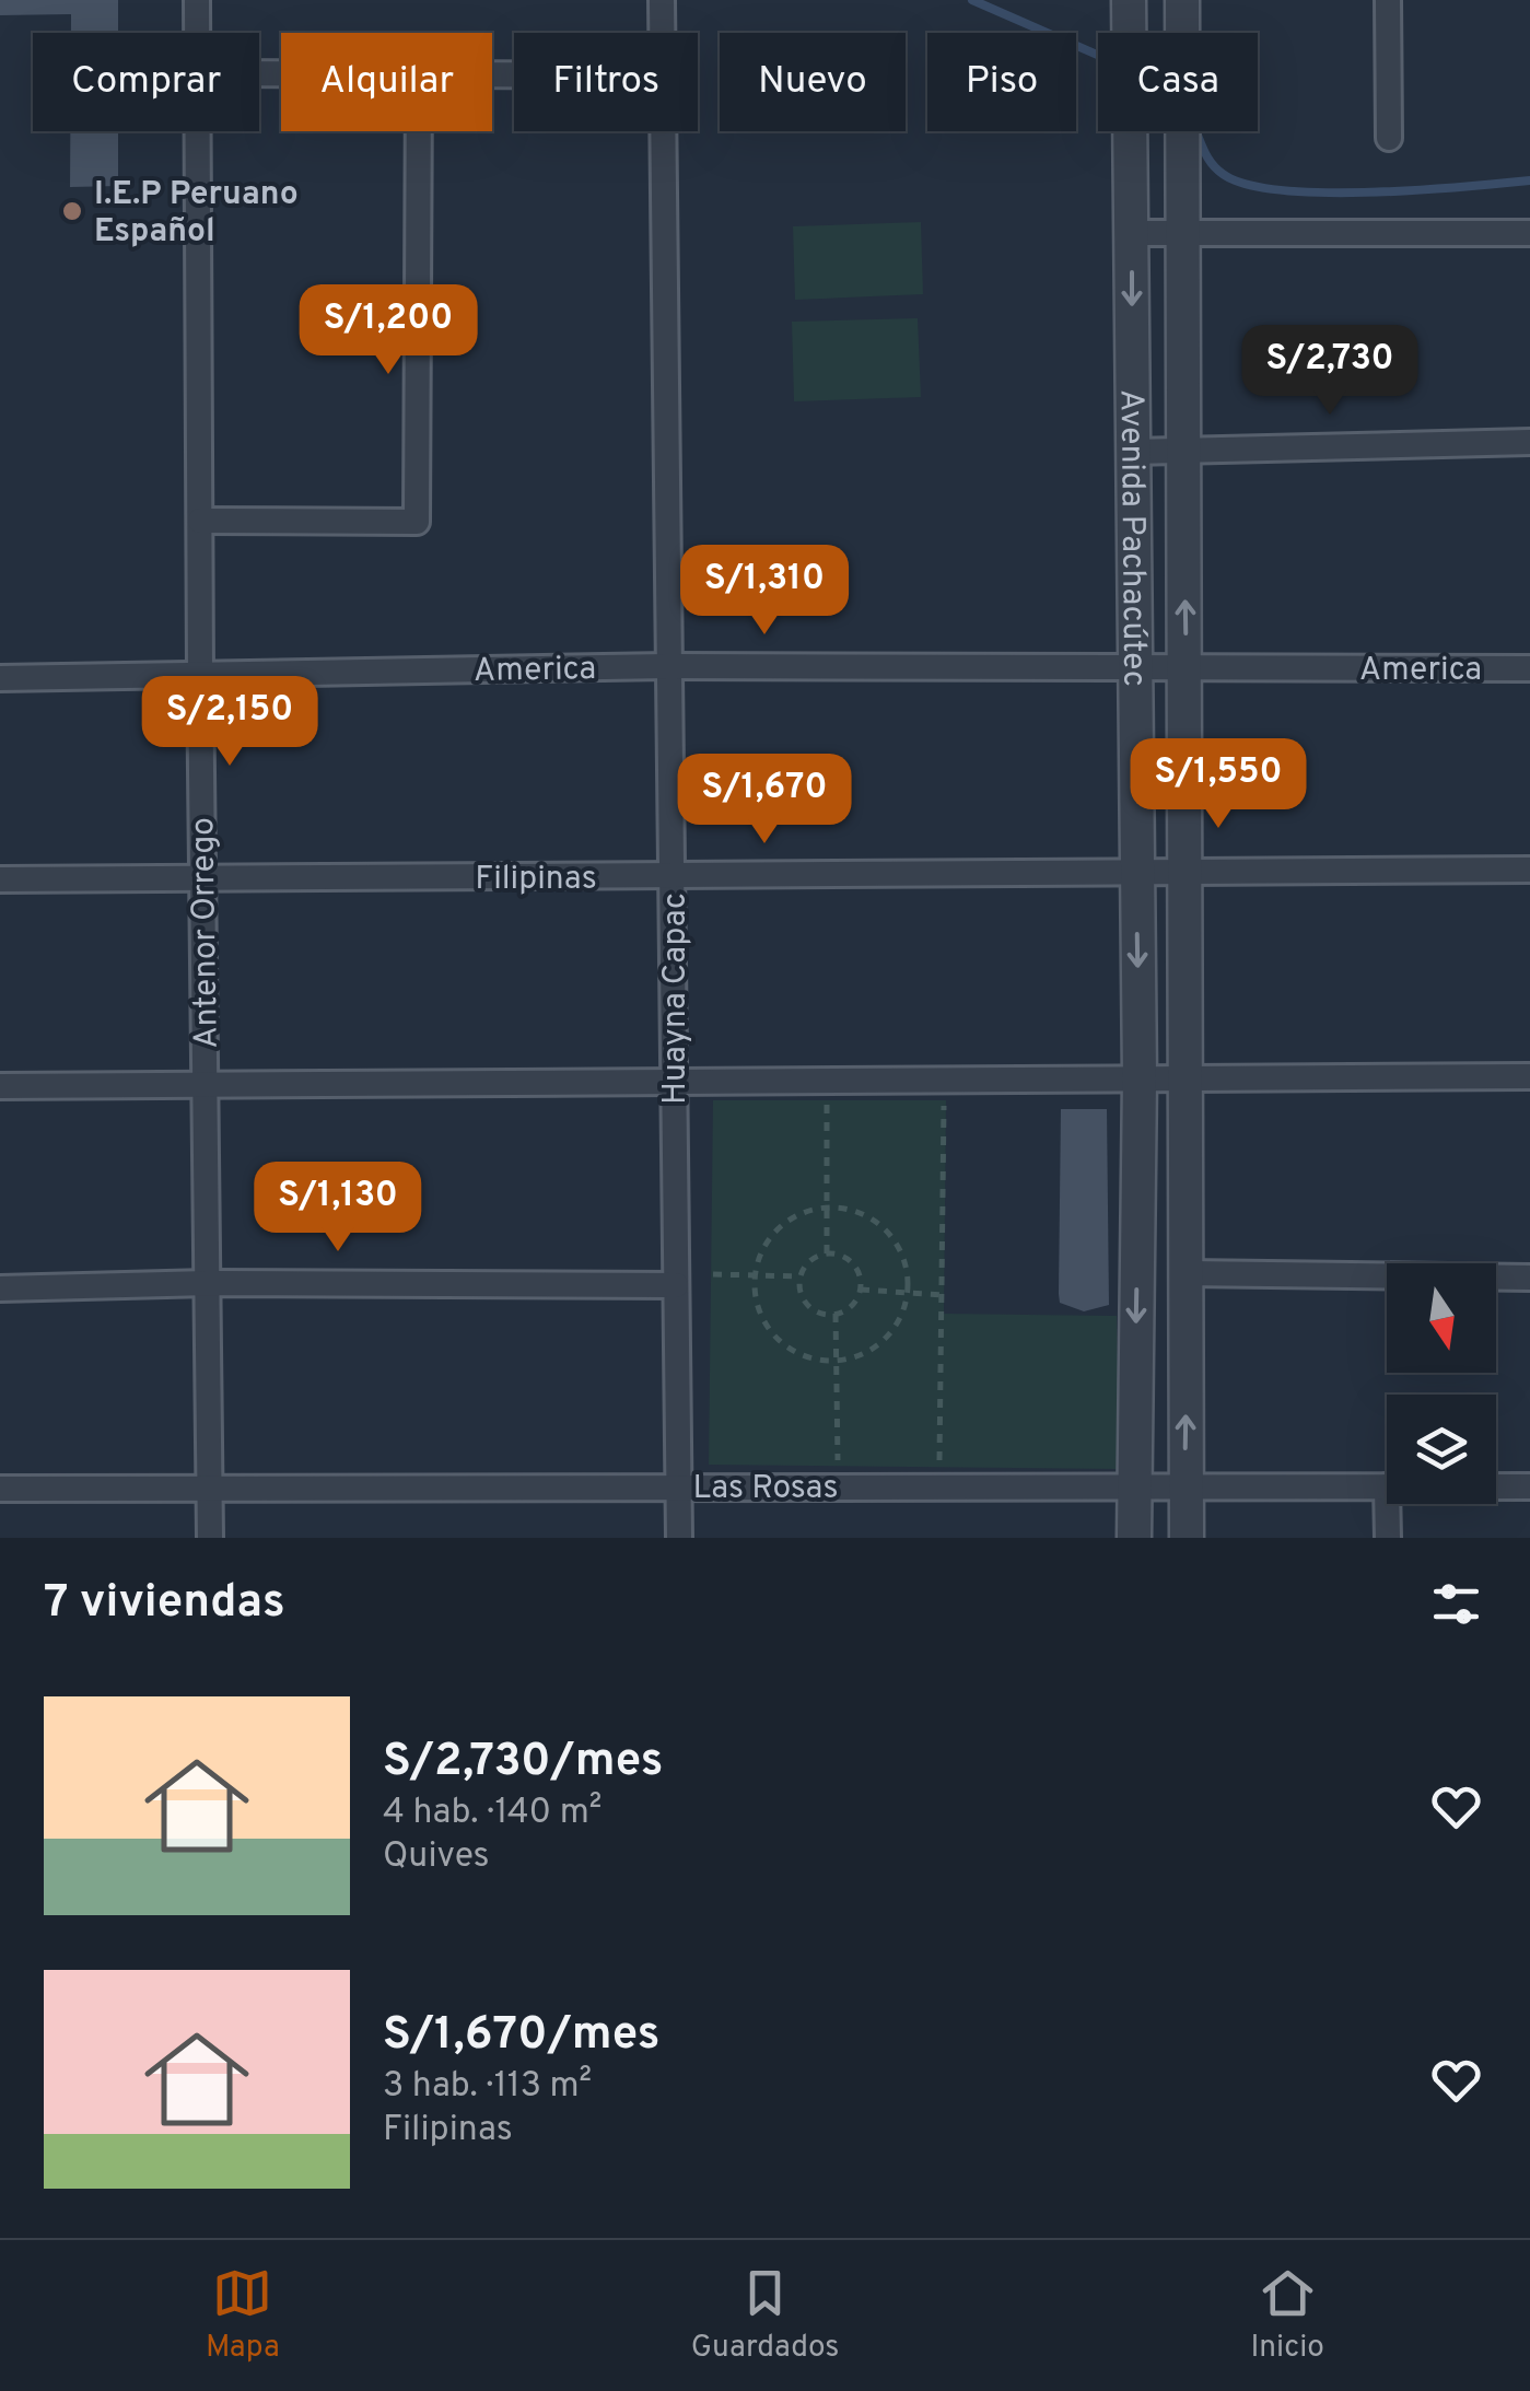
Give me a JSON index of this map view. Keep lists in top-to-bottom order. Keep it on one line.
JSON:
{"streets":{"street":["Avenida Pachacútec","America","Filipinas","Antenor Orrego","Huayna Capac","Las Rosas"]},"crossings":[["Avenida Pachacútec","America"],["Avenida Pachacútec","Filipinas"],["Avenida Pachacútec","Las Rosas"],["America","Antenor Orrego"],["America","Huayna Capac"],["Filipinas","Antenor Orrego"],["Filipinas","Huayna Capac"],["Antenor Orrego","Las Rosas"],["Huayna Capac","Las Rosas"]],"places":["I.E.P Peruano Español"],"north":"bottom","page":{"chip":["Comprar","Alquilar","Filtros","Nuevo","Piso","Casa"],"price":["S/1,200","S/2,730","S/1,310","S/2,150","S/1,550","S/1,670","S/1,130"],"heading":"7 viviendas","list":[{"name":"S/2,730/mes","note":"4 hab. · 140 m² · Quives"},{"name":"S/1,670/mes","note":"3 hab. · 113 m² · Filipinas"}],"tabs":["Mapa","Guardados","Inicio"]}}
